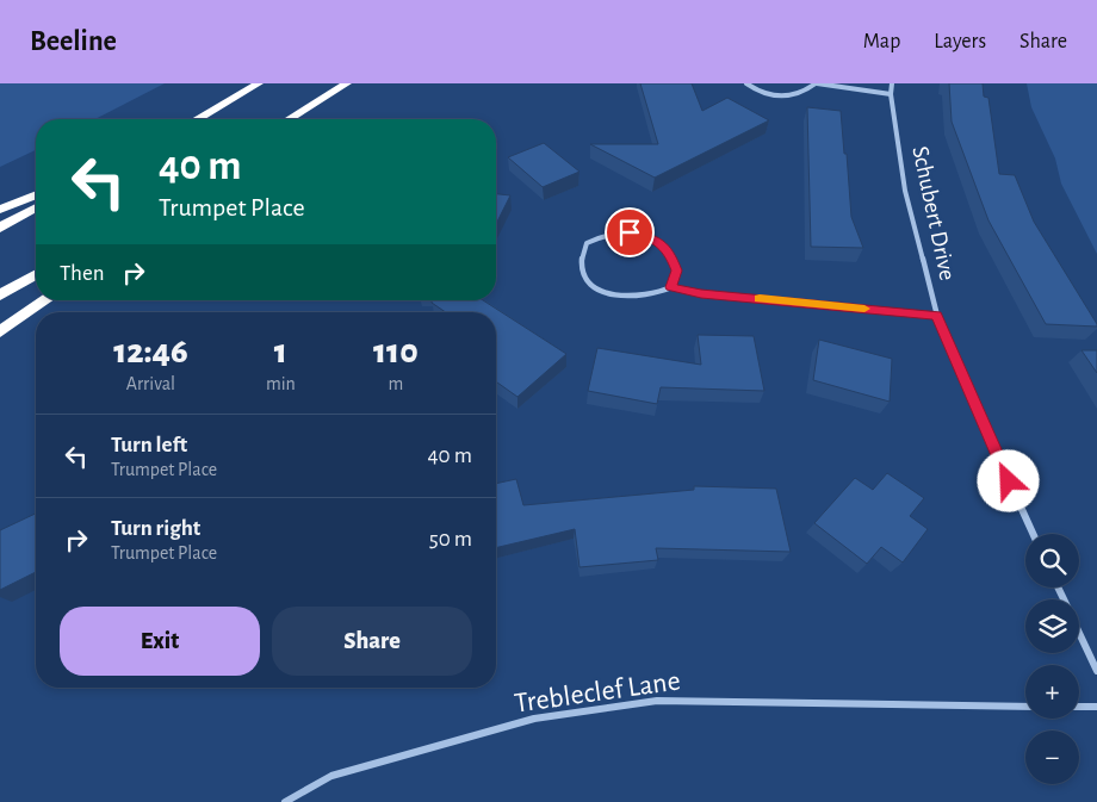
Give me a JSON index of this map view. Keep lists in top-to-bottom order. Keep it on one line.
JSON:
{"streets":{"street":["Schubert Drive","Trebleclef Lane"]},"page":{"header":"Beeline","nav":["Map","Layers","Share"],"turn":["40 m","Trumpet Place"],"then":"Then","eta":["12:46","Arrival","1","min","110","m"],"list":[{"name":"Turn left","note":"Trumpet Place","value":"40 m"},{"name":"Turn right","note":"Trumpet Place","value":"50 m"}],"map_buttons":["+","−"],"buttons":["Exit","Share"]}}
